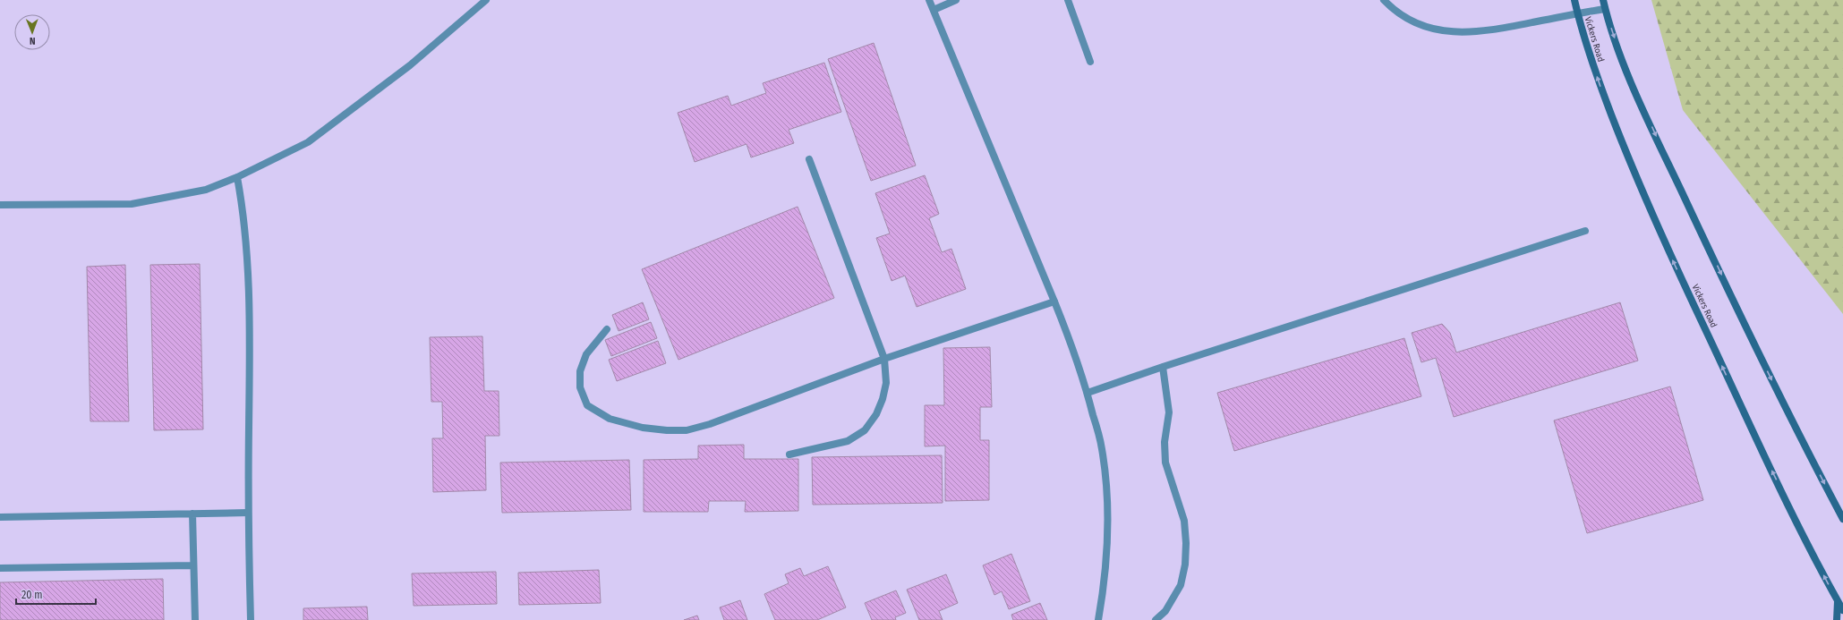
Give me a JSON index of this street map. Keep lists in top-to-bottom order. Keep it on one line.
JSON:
{"streets":{"main road":["Vickers Road"]},"scale_bar":"20 m","north":"bottom"}
